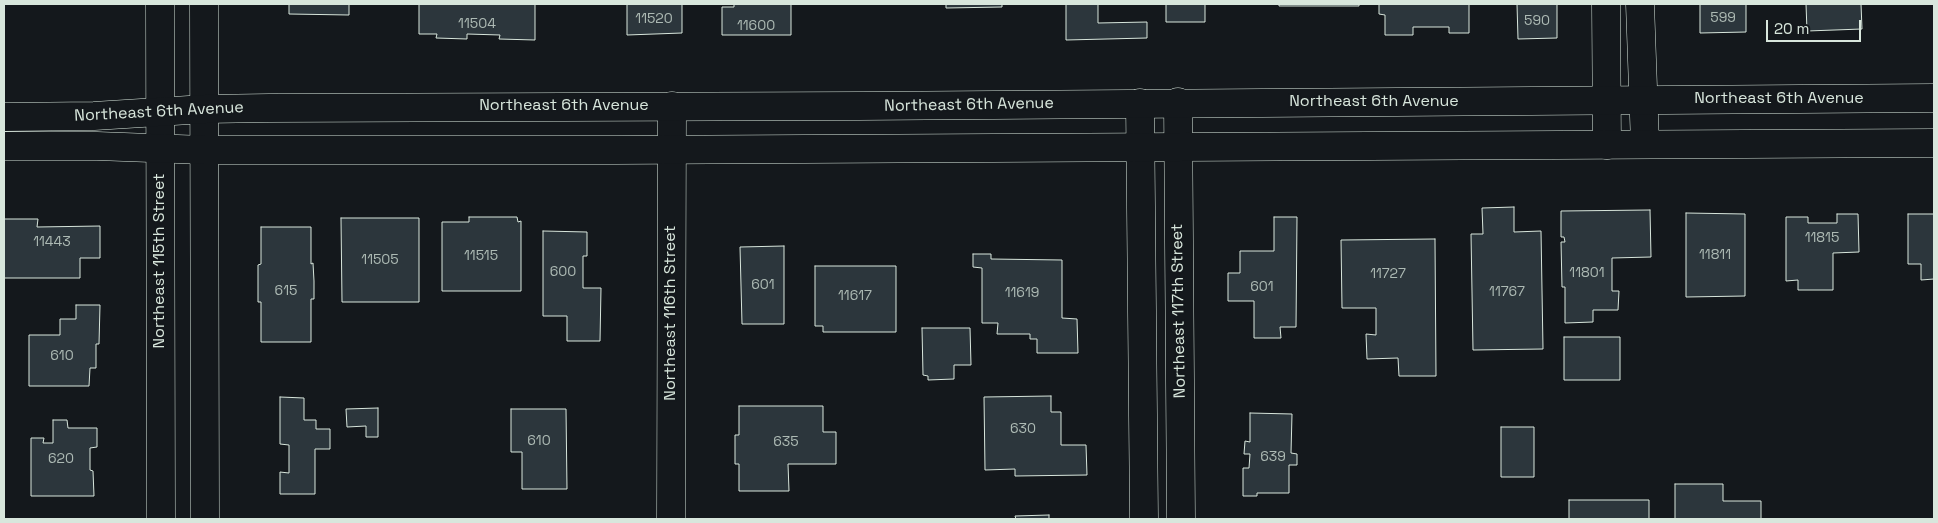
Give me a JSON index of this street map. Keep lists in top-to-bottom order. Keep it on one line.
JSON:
{"streets":{"main road":["Northeast 6th Avenue","Northeast 115th Street","Northeast 117th Street","Northeast 116th Street"]},"crossings":[["Northeast 6th Avenue","Northeast 115th Street"],["Northeast 6th Avenue","Northeast 117th Street"],["Northeast 6th Avenue","Northeast 116th Street"]],"house_numbers":["599","11520","590","11504","11600","11815","11443","11811","11515","11505","600","11801","11727","601","601","615","11767","11619","11617","610","630","610","635","639","620"],"scale_bar":"20 m"}
